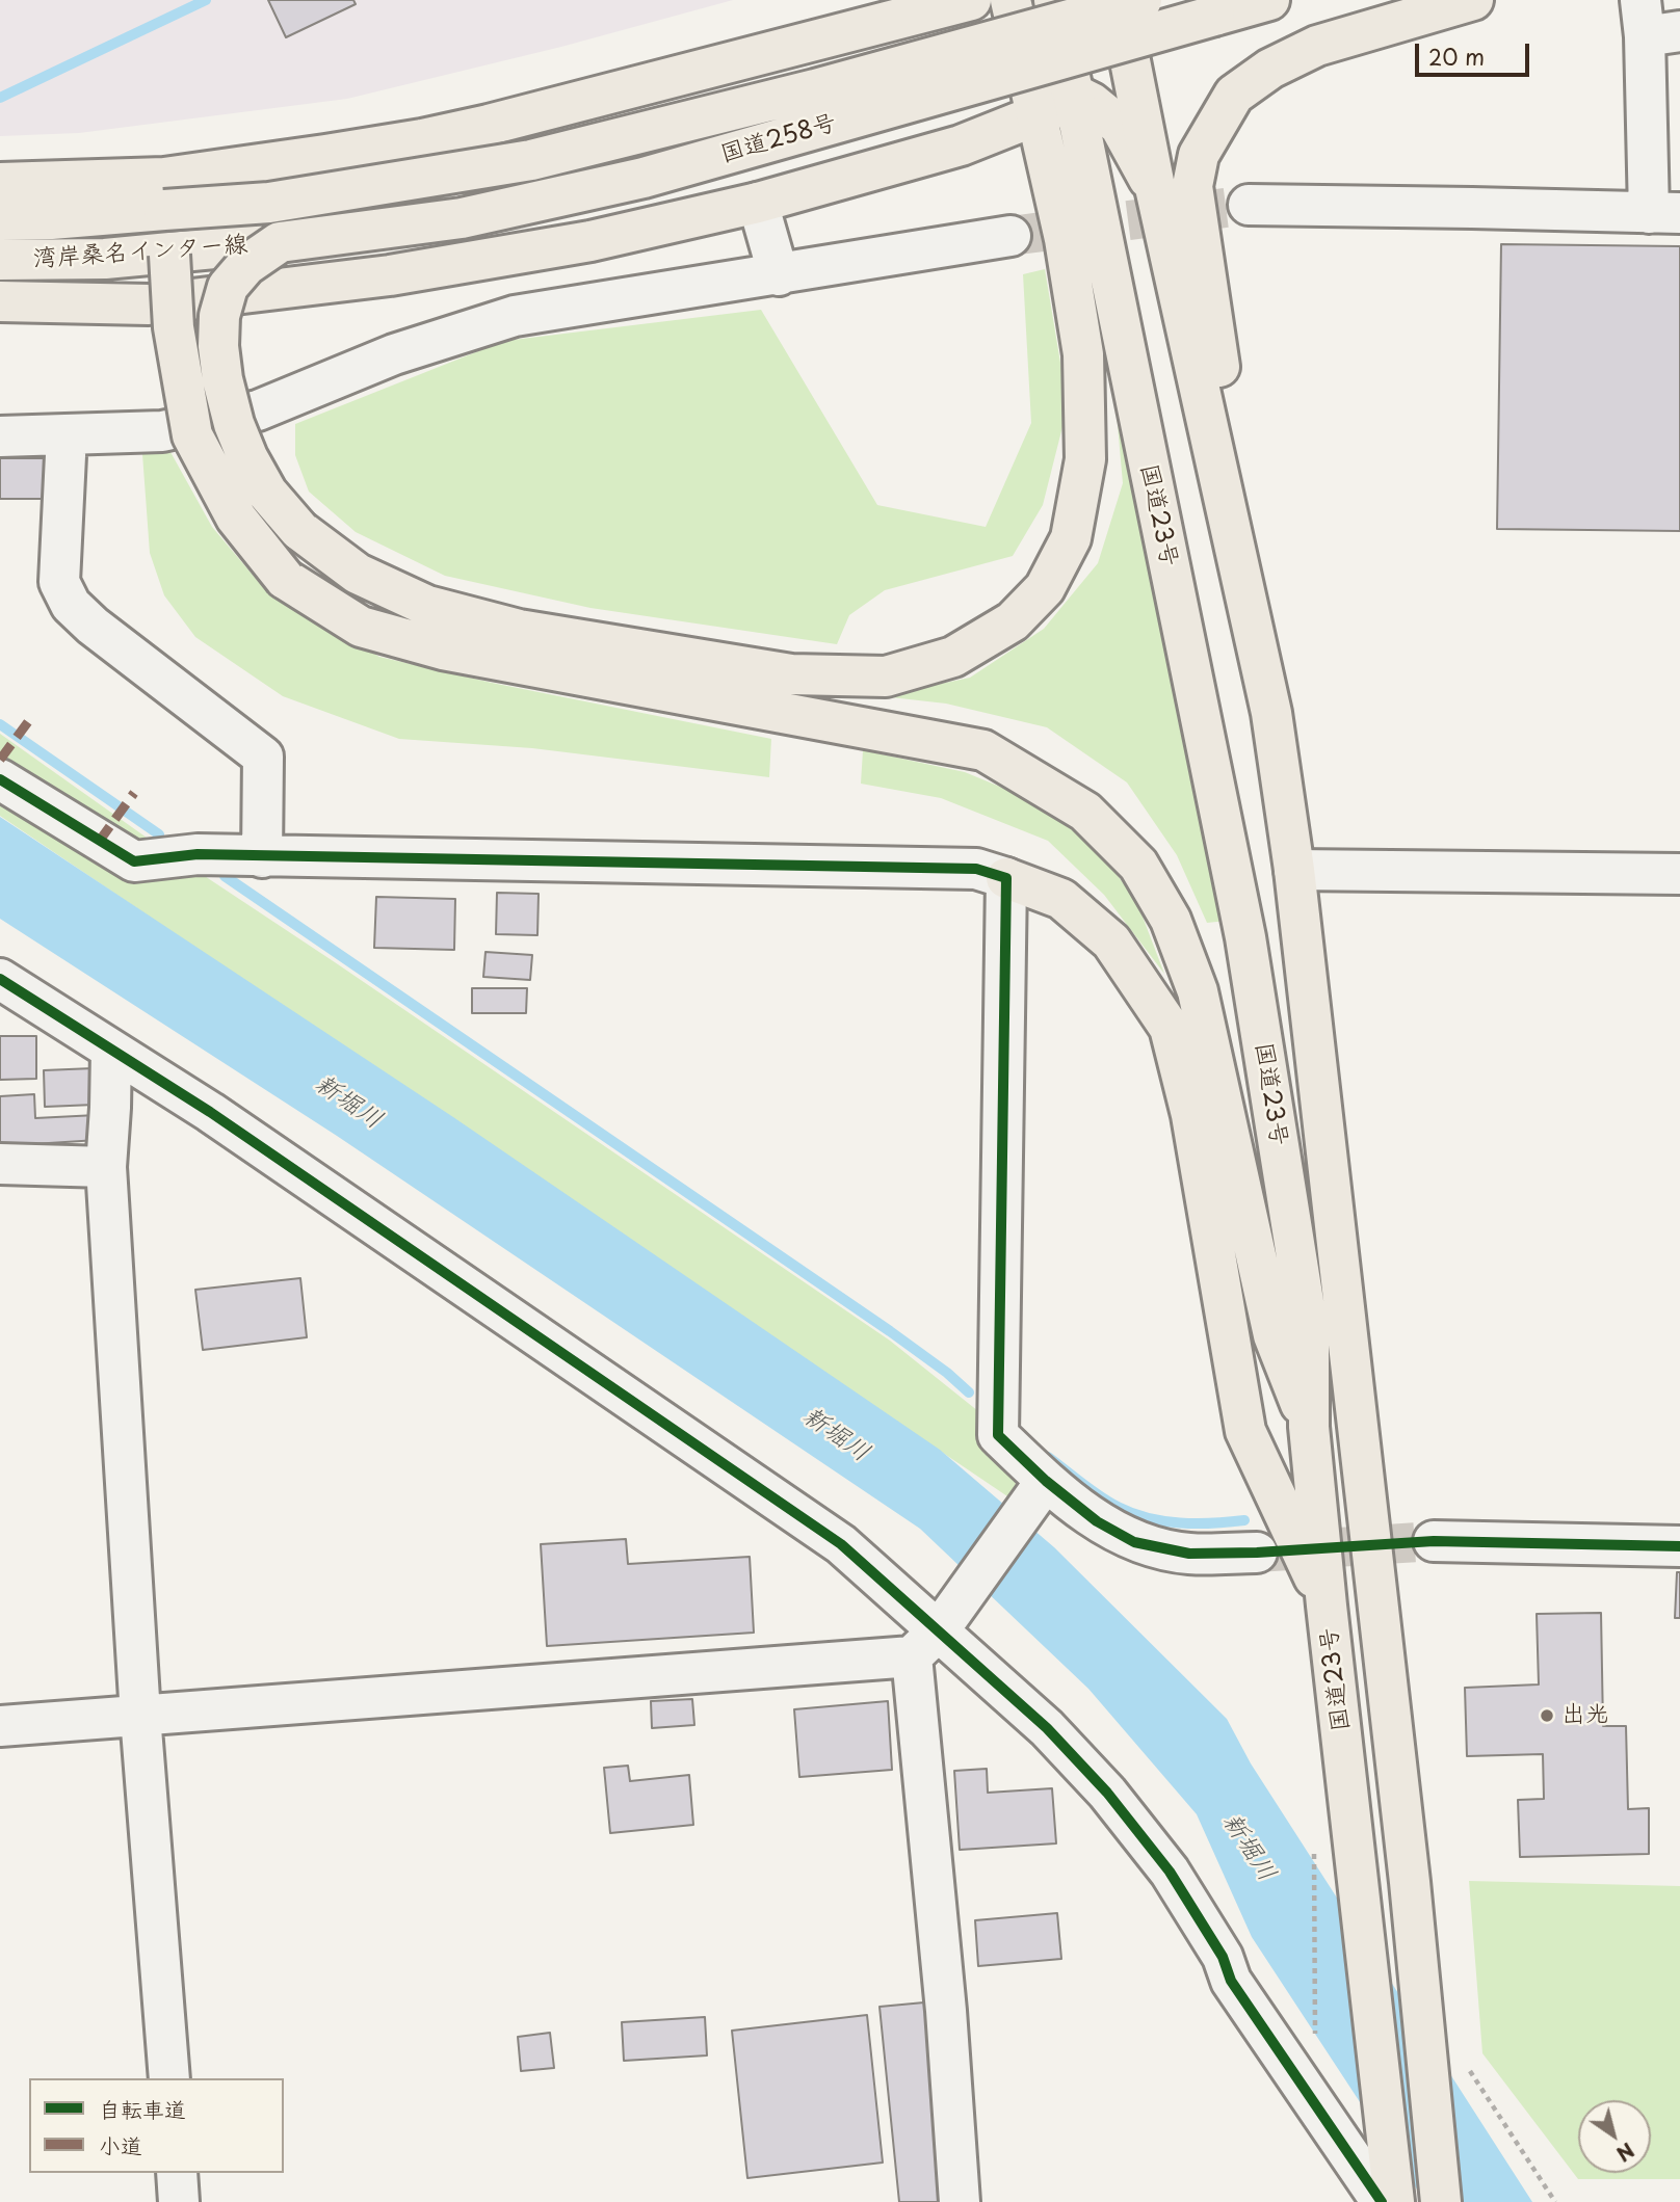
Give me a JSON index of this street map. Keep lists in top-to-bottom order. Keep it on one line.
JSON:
{"streets":{"main road":["国道258号","湾岸桑名インター線","国道23号"]},"crossings":[["国道258号","湾岸桑名インター線"]],"water":["新堀川"],"places":["出光"],"legend":["自転車道","小道"],"scale_bar":"20 m","north":"bottom right"}
